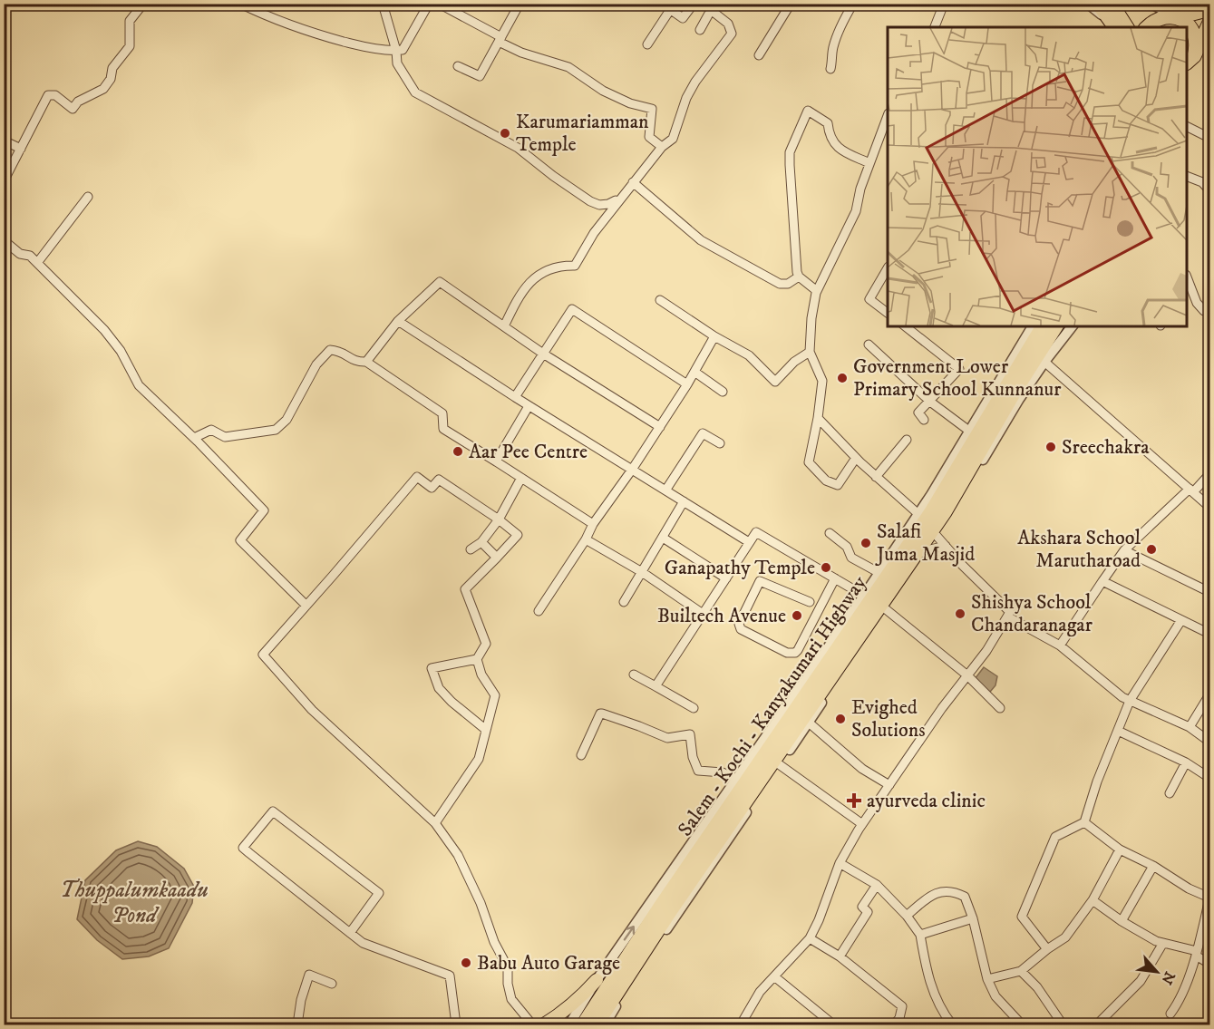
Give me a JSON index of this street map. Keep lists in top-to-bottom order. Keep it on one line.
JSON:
{"streets":{"highway":["Salem - Kochi - Kanyakumari Highway"]},"water":["Thuppalumkaadu Pond"],"places":{"other":["Karumariamman Temple","Government Lower Primary School Kunnanur","Sreechakra","Aar Pee Centre","Salafi Juma Masjid","Akshara School Marutharoad","Ganapathy Temple","Shishya School Chandaranagar","Builtech Avenue","Evighed Solutions","Babu Auto Garage"],"health":["ayurveda clinic"]},"north":"bottom right"}
